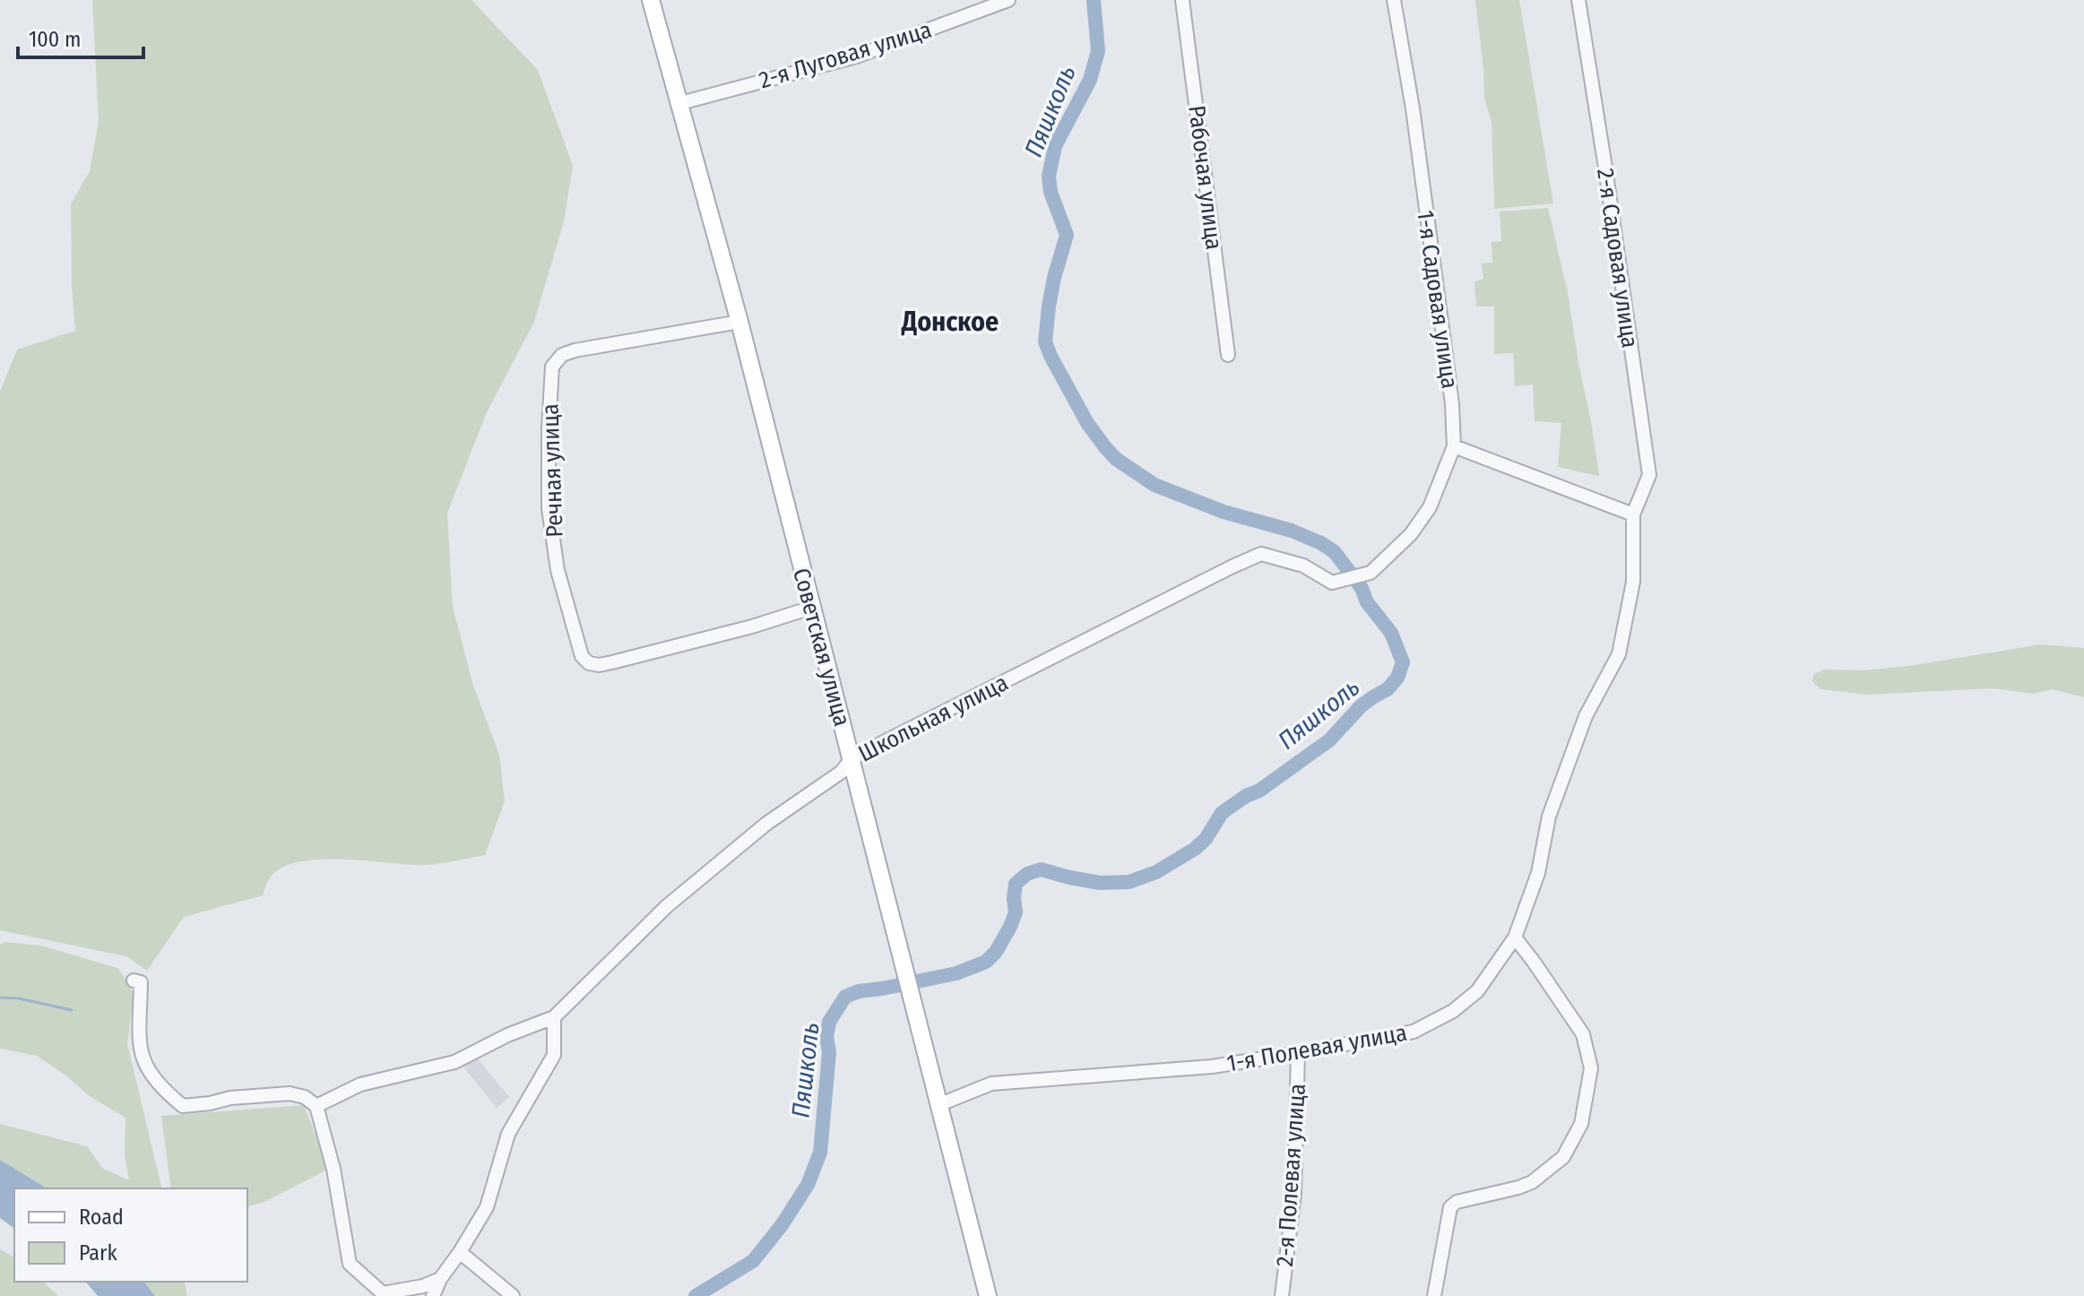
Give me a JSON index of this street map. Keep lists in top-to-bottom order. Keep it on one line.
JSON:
{"streets":{"main road":["Советская улица"],"street":["2-я Луговая улица","Рабочая улица","2-я Садовая улица","1-я Садовая улица","Речная улица","Школьная улица","1-я Полевая улица","2-я Полевая улица"]},"crossings":[["2-я Луговая улица","Советская улица"],["2-я Садовая улица","1-я Полевая улица"],["1-я Садовая улица","Школьная улица"],["Речная улица","Советская улица"],["Советская улица","Школьная улица"],["Советская улица","1-я Полевая улица"],["1-я Полевая улица","2-я Полевая улица"]],"districts":["Донское"],"water":["Пяшколь"],"legend":["Road","Park"],"scale_bar":"100 m"}
